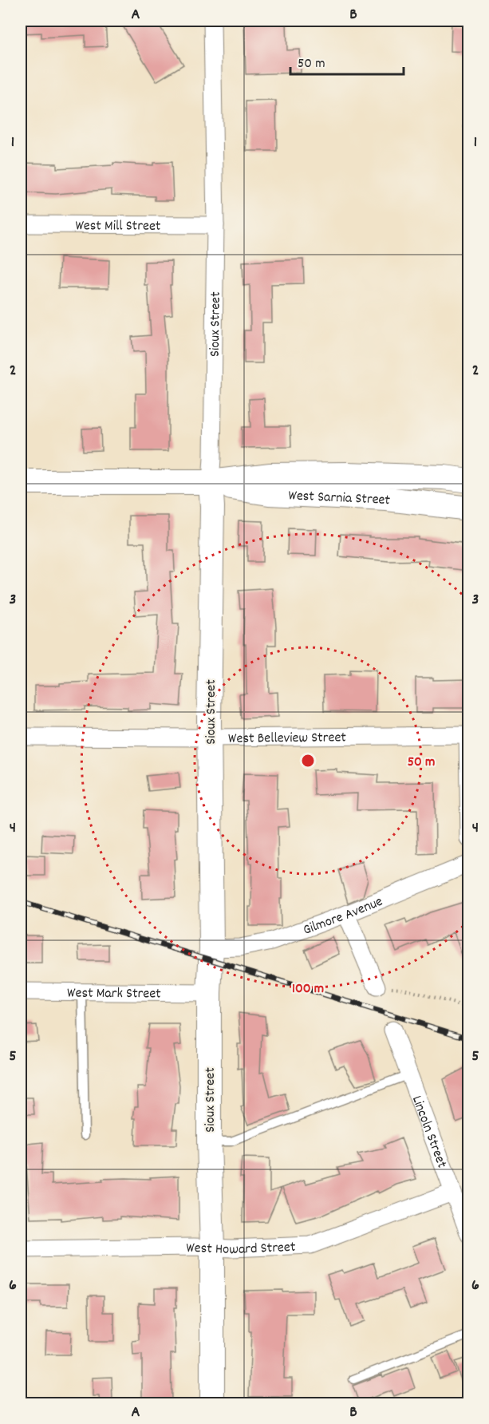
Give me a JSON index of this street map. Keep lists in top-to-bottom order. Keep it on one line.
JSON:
{"streets":{"street":["West Mill Street","Sioux Street","West Sarnia Street","West Belleview Street","Gilmore Avenue","West Mark Street","Lincoln Street","West Howard Street"]},"crossings":[["West Mill Street","Sioux Street"],["Sioux Street","West Sarnia Street"],["Sioux Street","West Belleview Street"],["Sioux Street","Gilmore Avenue"],["Sioux Street","West Mark Street"],["Sioux Street","West Howard Street"],["Lincoln Street","West Howard Street"]],"scale_bar":"50 m","grid":{"columns":["A","B"],"rows":["1","2","3","4","5","6"]},"rings":["50 m","100 m"]}
